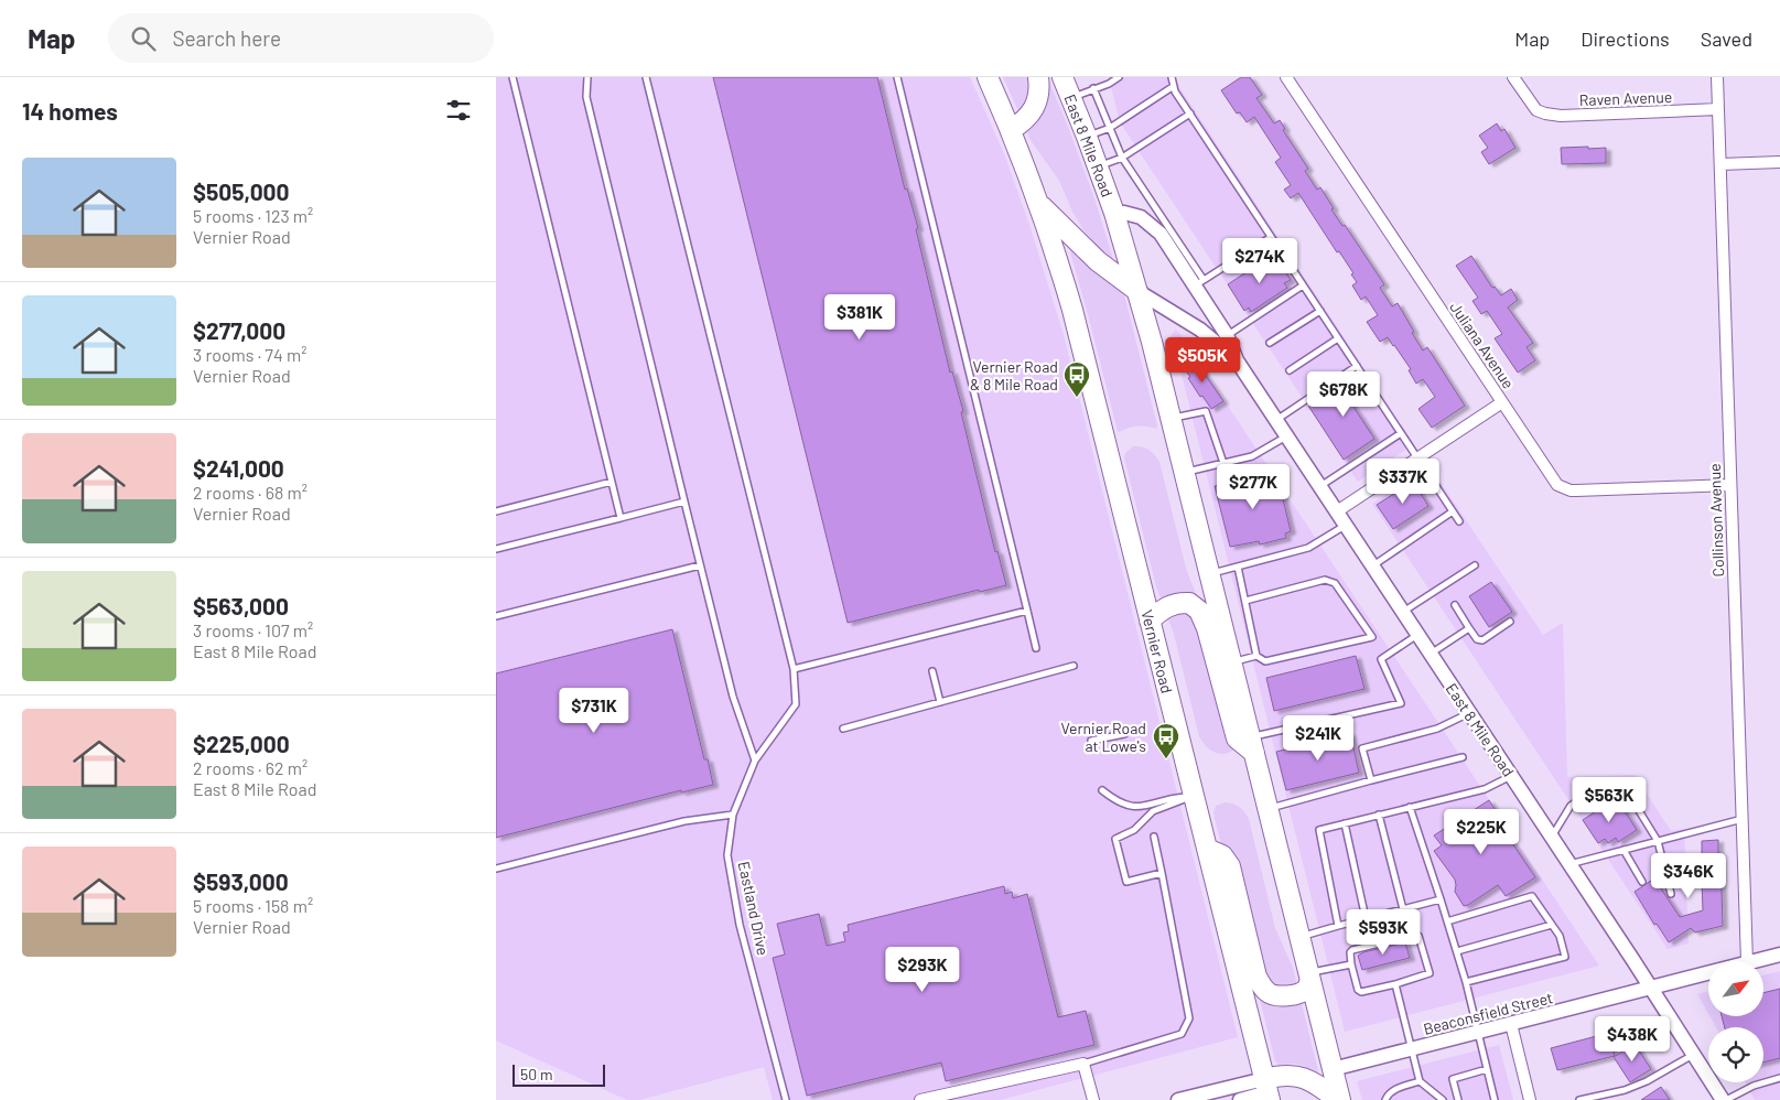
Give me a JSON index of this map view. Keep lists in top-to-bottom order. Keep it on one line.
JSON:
{"streets":{"highway":["East 8 Mile Road","Vernier Road"],"street":["Raven Avenue","Juliana Avenue","Collinson Avenue","Beaconsfield Street"],"lane":["Eastland Drive"]},"crossings":[["Raven Avenue","Collinson Avenue"],["East 8 Mile Road","Beaconsfield Street"],["Juliana Avenue","Collinson Avenue"]],"places":{"bus stop":["Vernier Road & 8 Mile Road","Vernier Road at Lowe's"]},"scale_bar":"50 m","north":"top right","page":{"header":"Map","search":"Search here","nav":["Map","Directions","Saved"],"heading":"14 homes","list":[{"name":"$505,000","note":"5 rooms · 123 m² · Vernier Road"},{"name":"$277,000","note":"3 rooms · 74 m² · Vernier Road"},{"name":"$241,000","note":"2 rooms · 68 m² · Vernier Road"},{"name":"$563,000","note":"3 rooms · 107 m² · East 8 Mile Road"},{"name":"$225,000","note":"2 rooms · 62 m² · East 8 Mile Road"},{"name":"$593,000","note":"5 rooms · 158 m² · Vernier Road"}],"price":["$274K","$381K","$505K","$678K","$337K","$277K","$731K","$241K","$563K","$225K","$346K","$593K","$293K","$438K"],"scale":"50 m"}}
